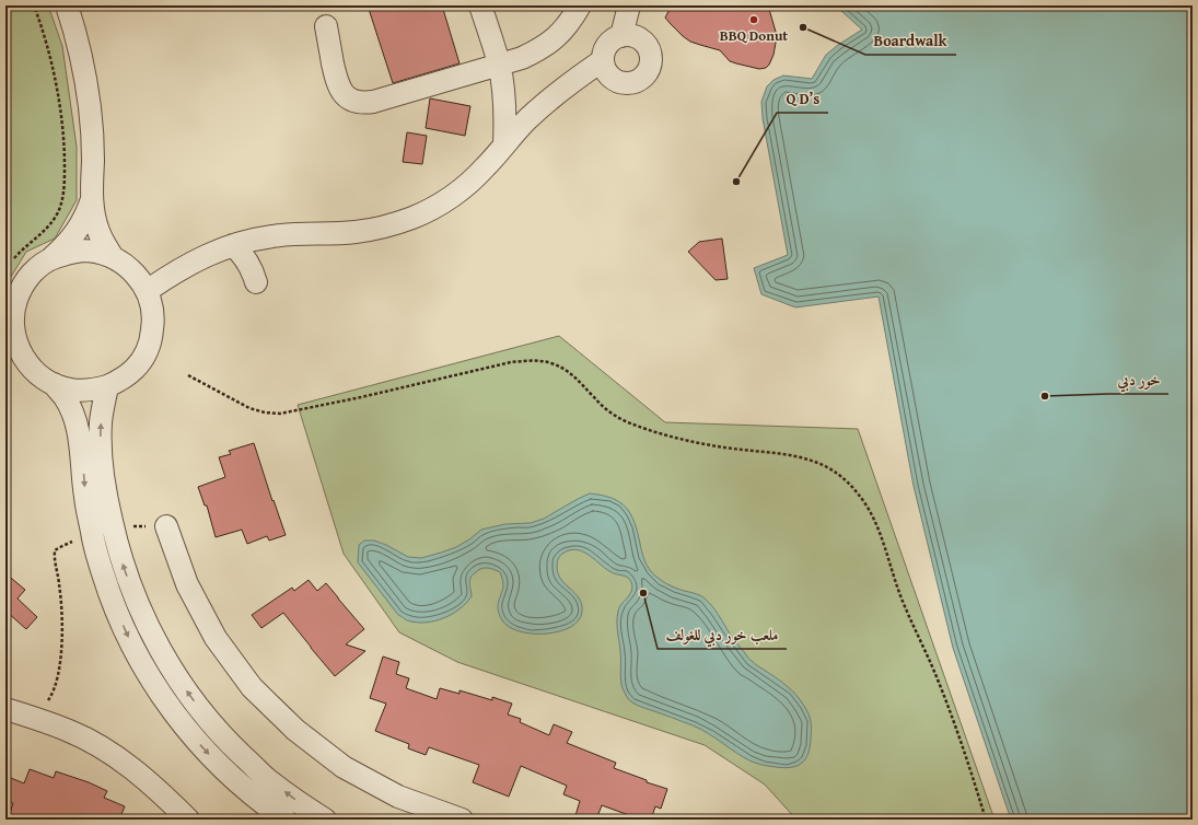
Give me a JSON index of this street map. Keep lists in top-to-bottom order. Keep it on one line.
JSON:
{"places":["BBQ Donut","Boardwalk","Q D’s","خور دبي","ملعب خور دبي للغولف"]}
